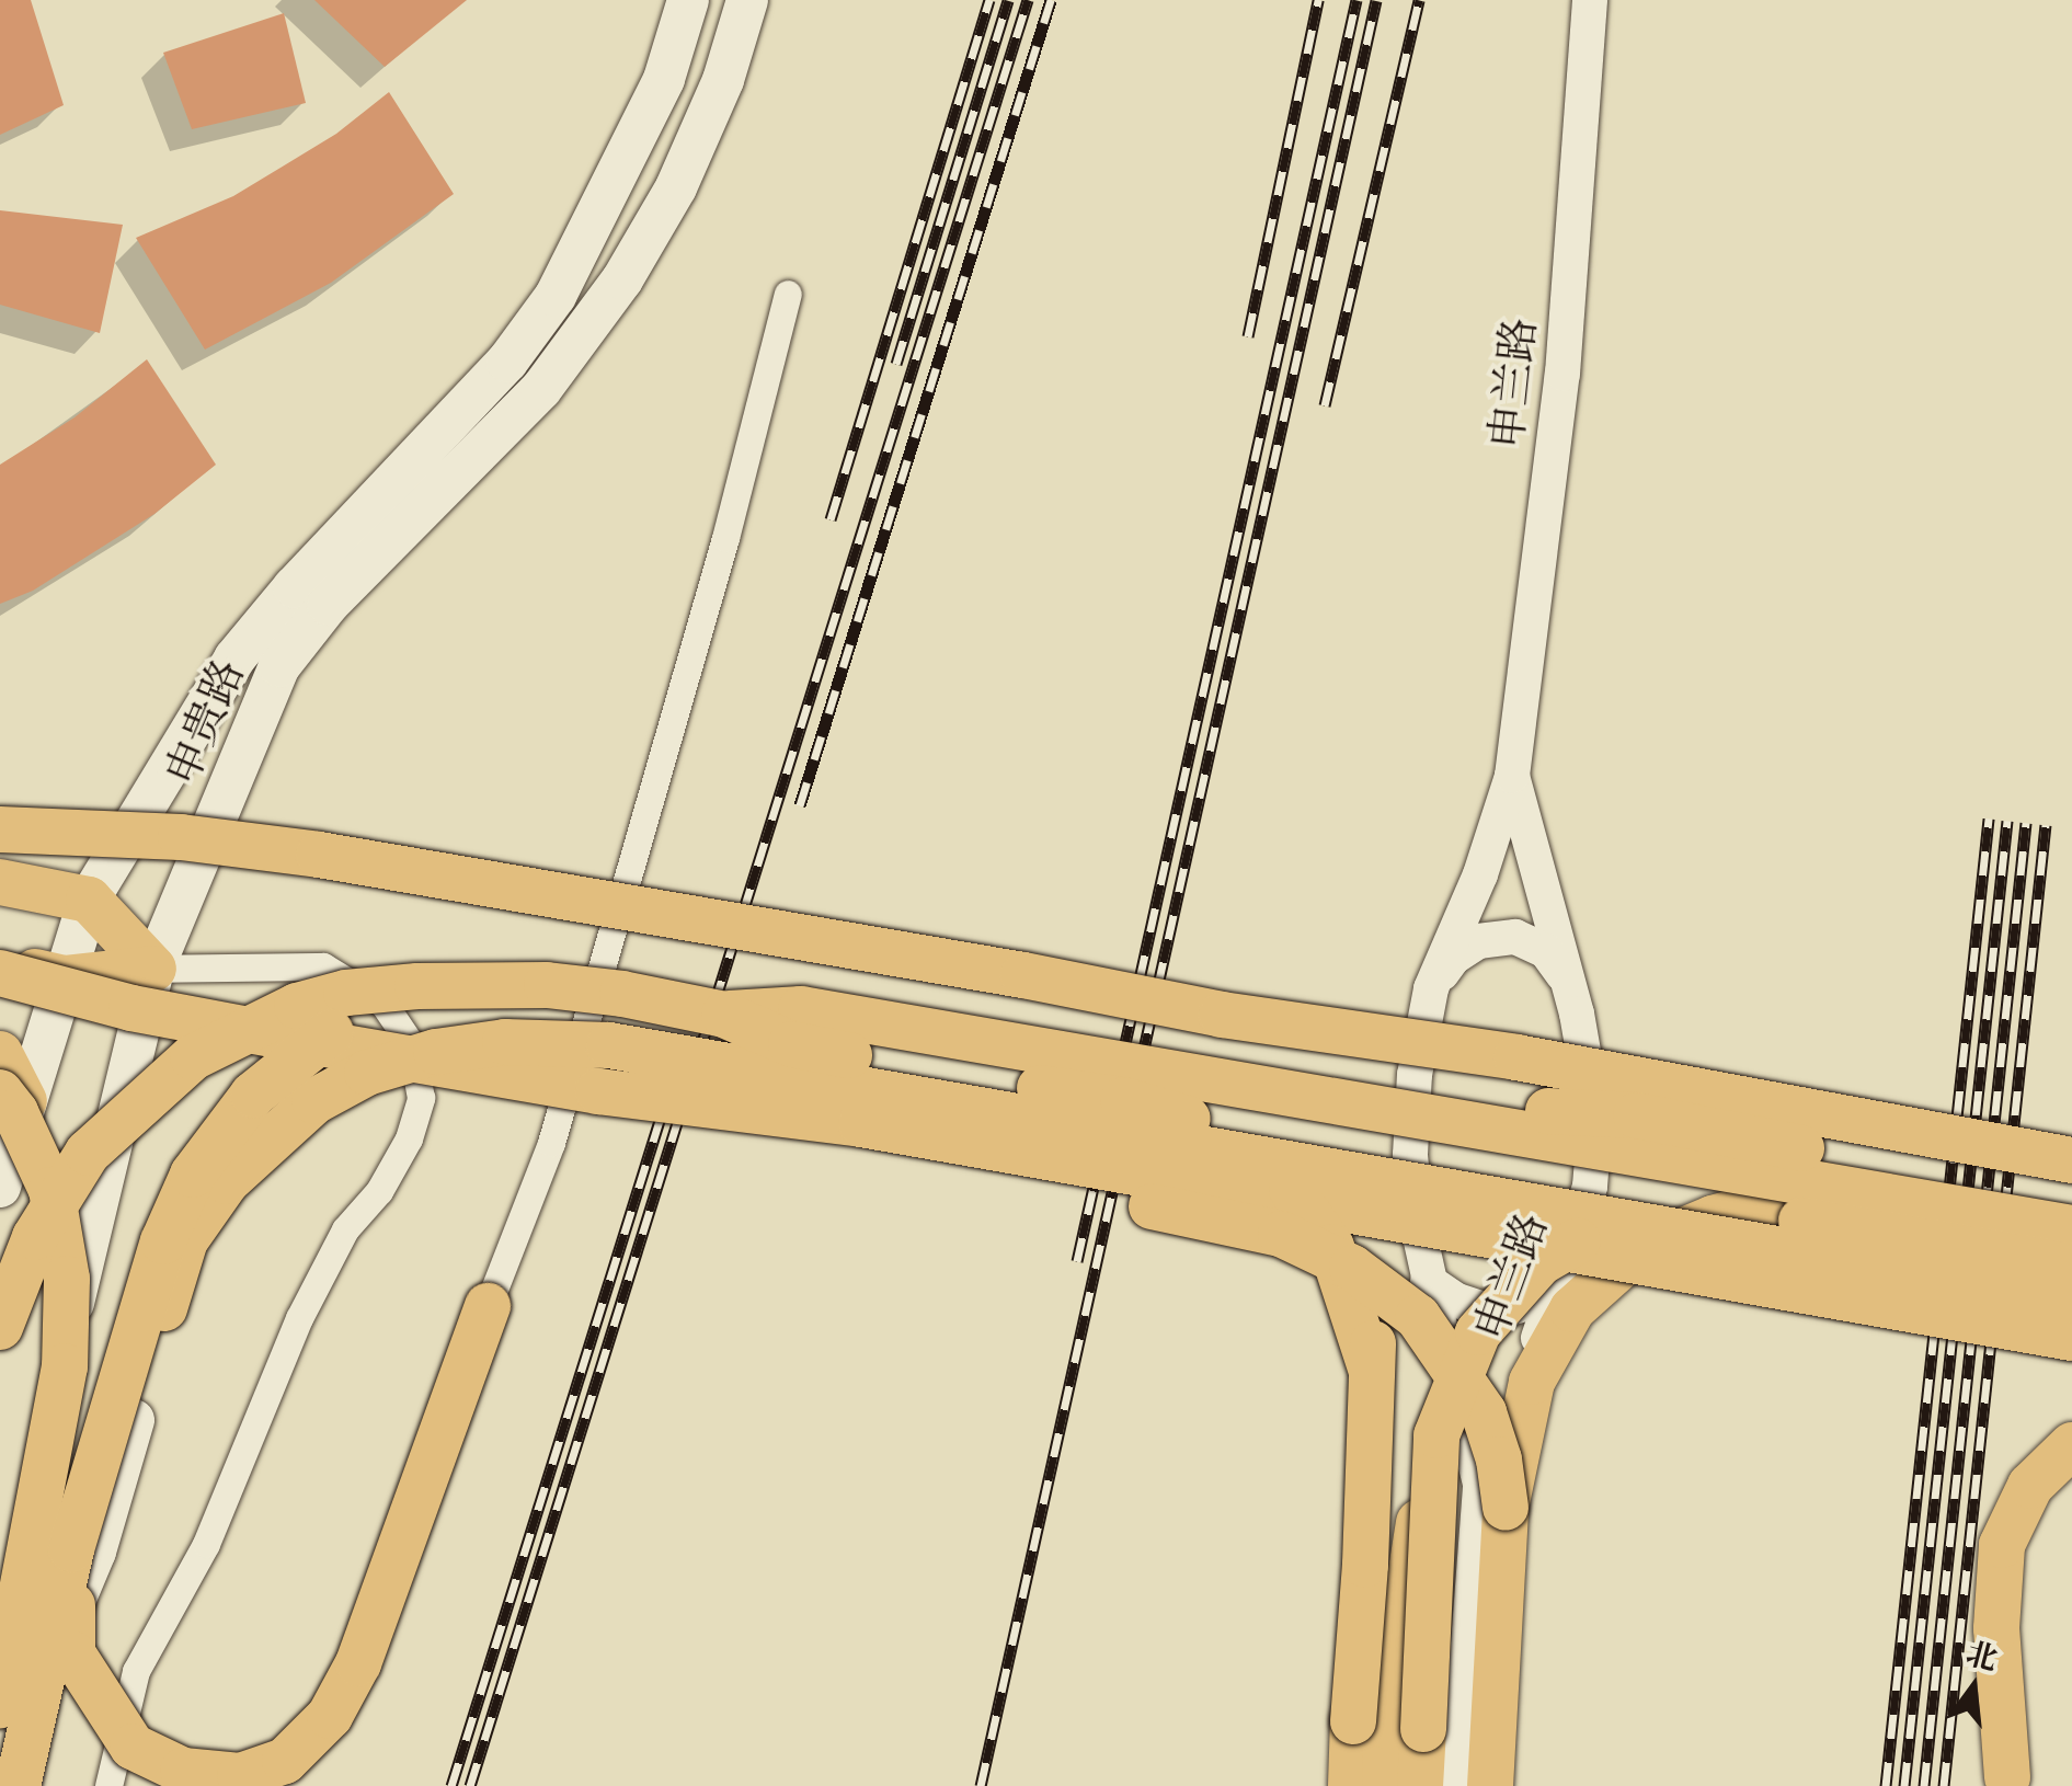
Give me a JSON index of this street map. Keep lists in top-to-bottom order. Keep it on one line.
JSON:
{"streets":{"main road":["申贵路"],"street":["申兰路"]},"north":"top"}
